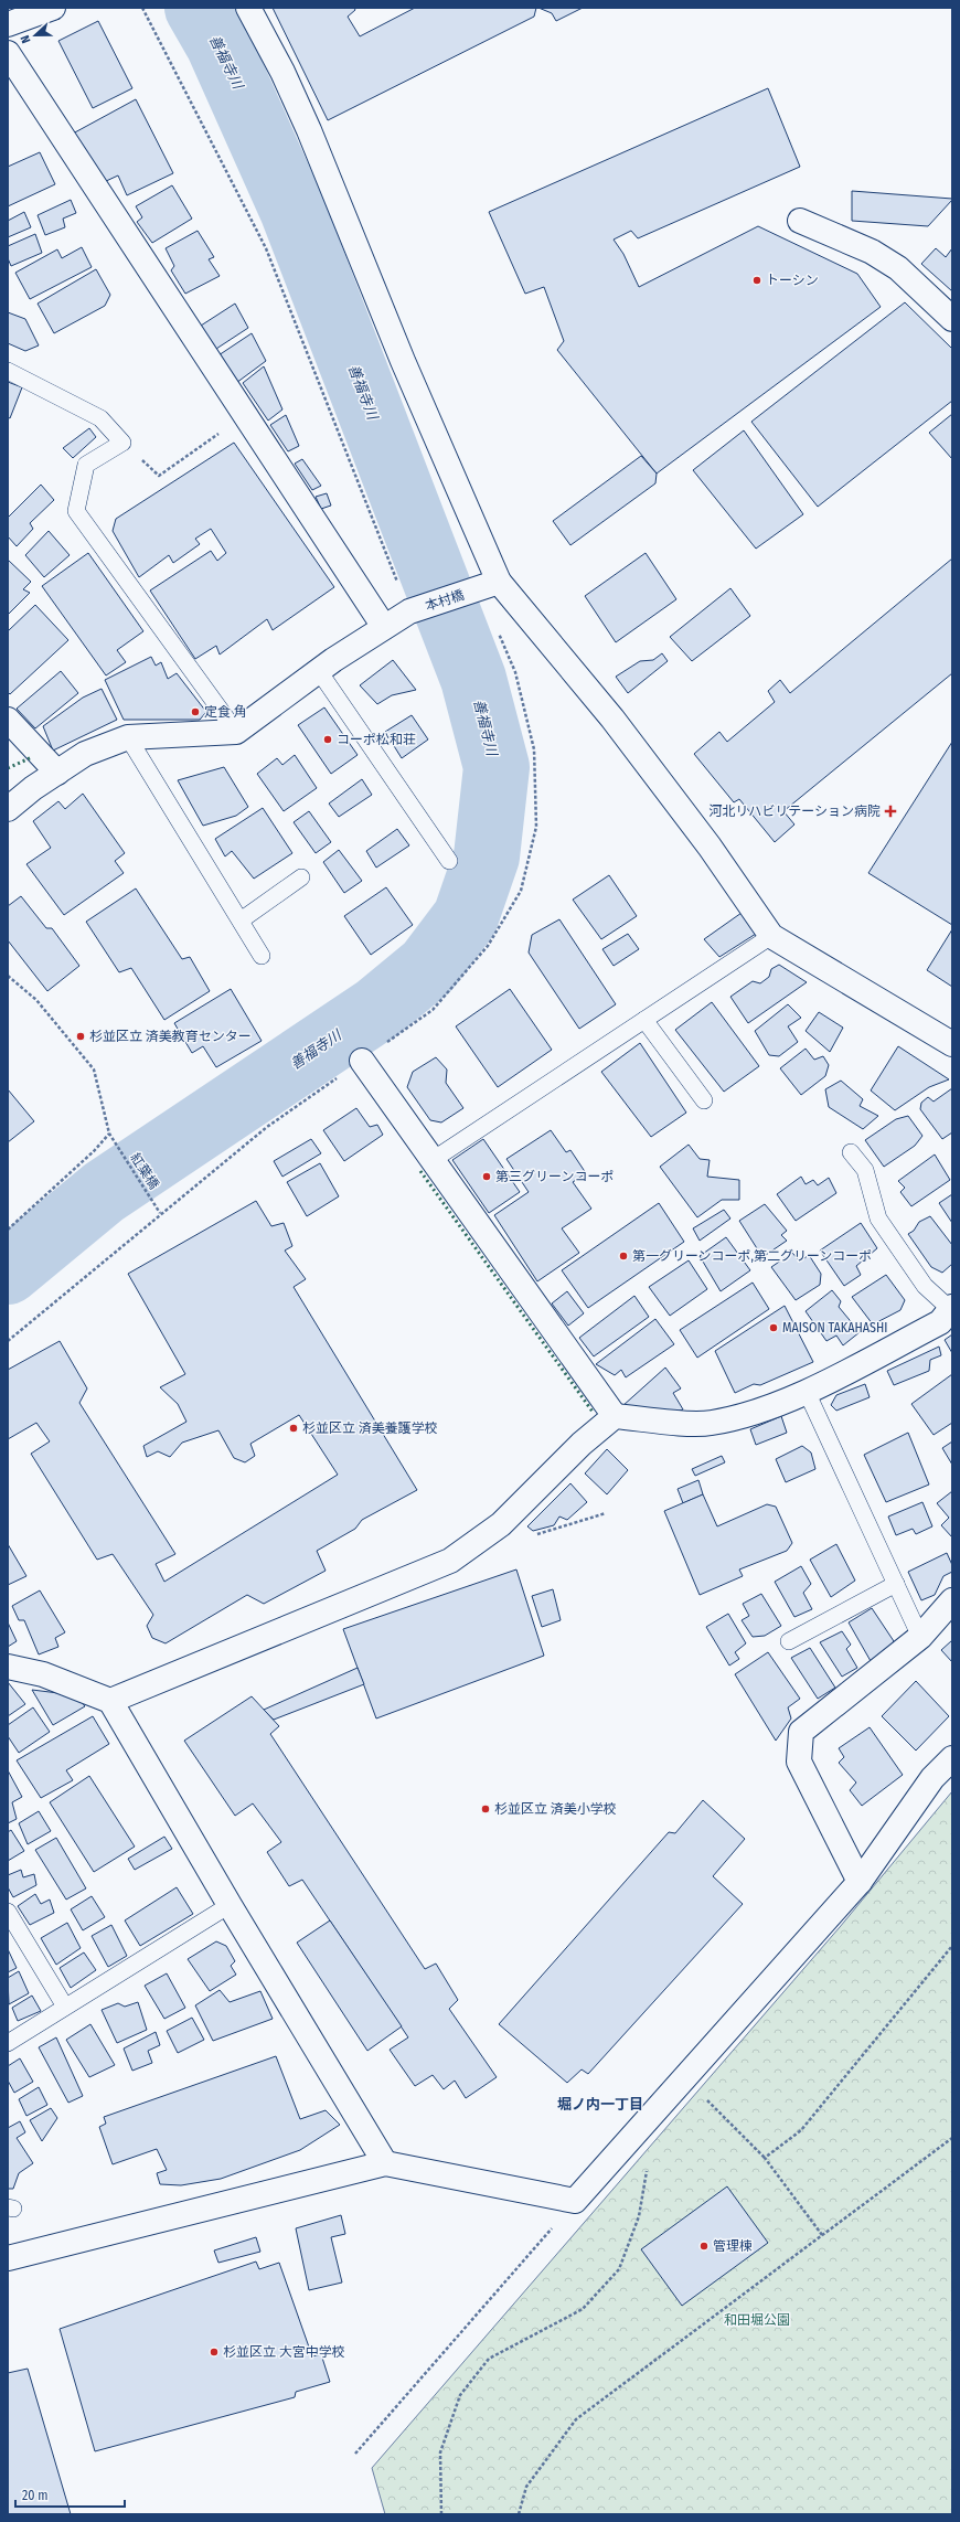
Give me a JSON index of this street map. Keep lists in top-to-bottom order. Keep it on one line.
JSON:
{"streets":{"street":["本村橋"],"path":["紅葉橋"]},"districts":["堀ノ内一丁目"],"water":["善福寺川"],"parks":["和田堀公園"],"places":{"other":["トーシン","定食 角","コーポ松和荘","杉並区立 済美教育センター","第三グリーンコーポ","第一グリーンコーポ,第二グリーンコーポ","MAISON TAKAHASHI","杉並区立 済美養護学校","杉並区立 済美小学校","管理棟","杉並区立 大宮中学校"],"health":["河北リハビリテーション病院"]},"scale_bar":"20 m","north":"left"}
